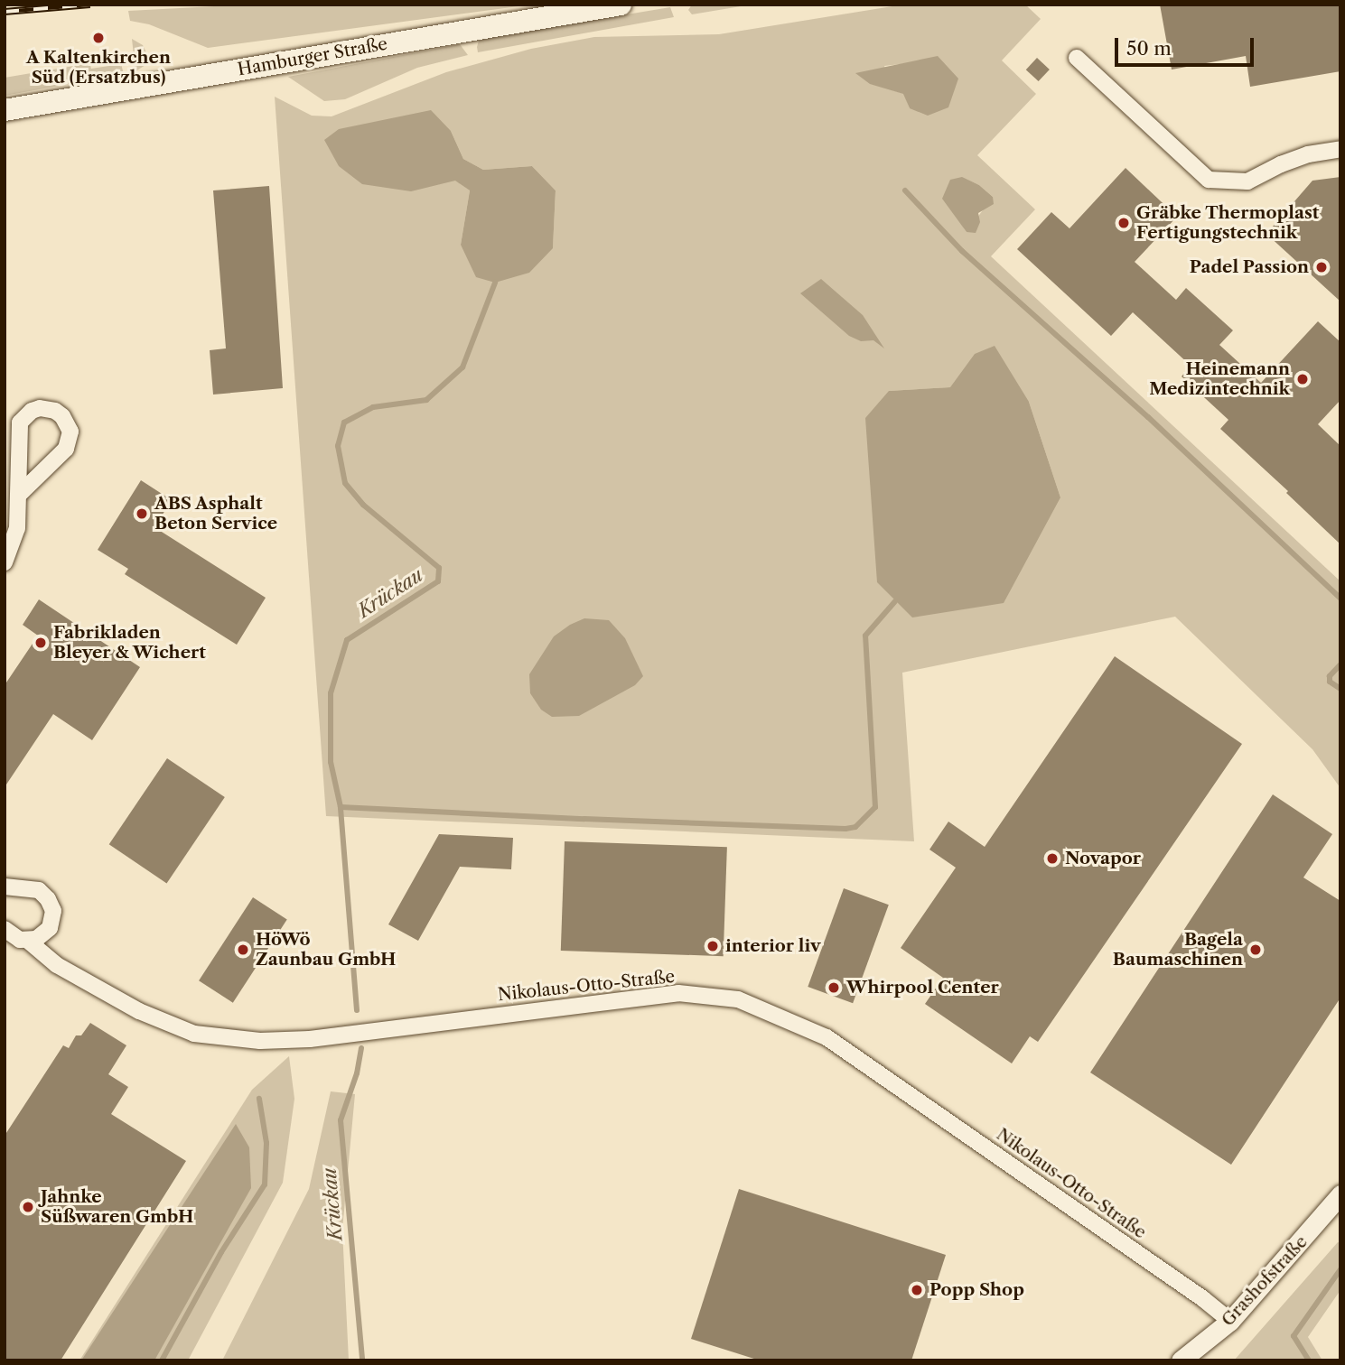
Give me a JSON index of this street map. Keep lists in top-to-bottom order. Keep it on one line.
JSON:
{"streets":{"main road":["Hamburger Straße"],"street":["Nikolaus-Otto-Straße","Grashofstraße"]},"crossings":[["Nikolaus-Otto-Straße","Grashofstraße"]],"water":["Krückau"],"places":["A Kaltenkirchen Süd (Ersatzbus)","Gräbke Thermoplast Fertigungstechnik","Padel Passion","Heinemann Medizintechnik","ABS Asphalt Beton Service","Fabrikladen Bleyer & Wichert","Novapor","interior liv","HöWö Zaunbau GmbH","Bagela Baumaschinen","Whirpool Center","Jahnke Süßwaren GmbH","Popp Shop"],"scale_bar":"50 m"}
